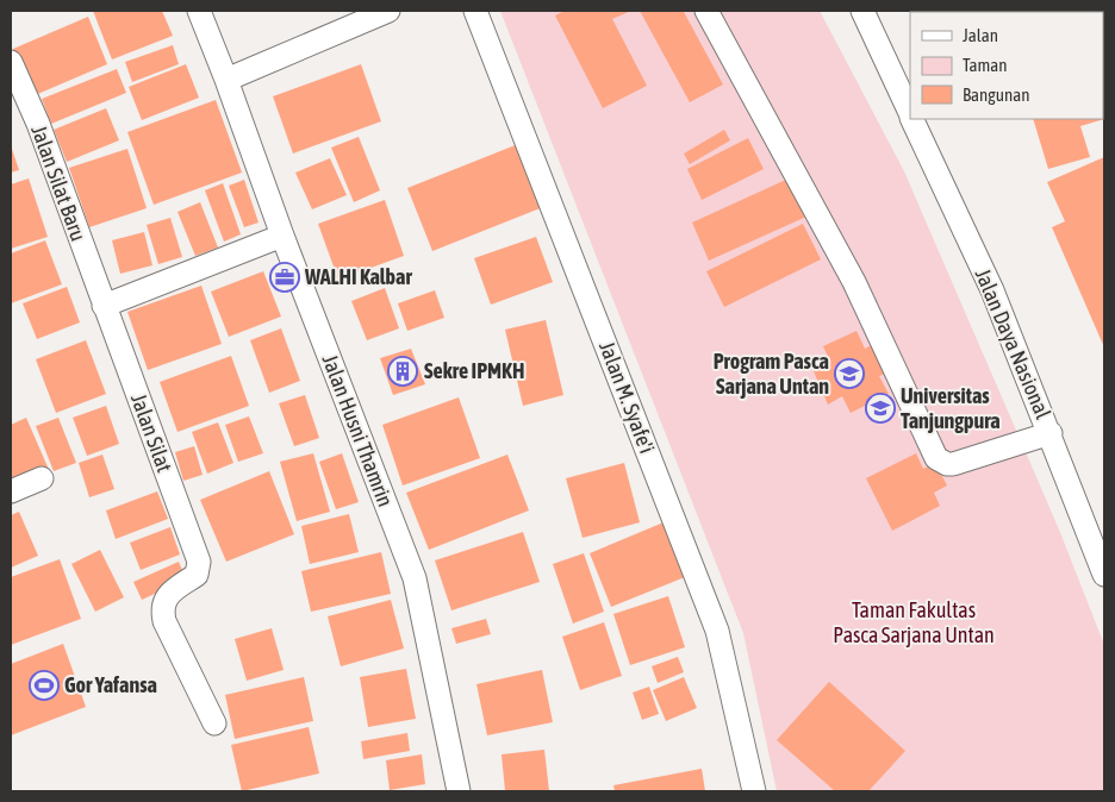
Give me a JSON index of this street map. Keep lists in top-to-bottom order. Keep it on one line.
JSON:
{"streets":{"street":["Jalan Silat Baru","Jalan Daya Nasional","Jalan M. Syafe'i","Jalan Husni Thamrin","Jalan Silat"]},"crossings":[["Jalan Silat Baru","Jalan Silat"]],"parks":["Taman Fakultas Pasca Sarjana Untan"],"places":{"office":["WALHI Kalbar"],"building":["Sekre IPMKH"],"school or university":["Program Pasca Sarjana Untan","Universitas Tanjungpura"],"sports":["Gor Yafansa"]},"legend":["Jalan","Taman","Bangunan"]}
